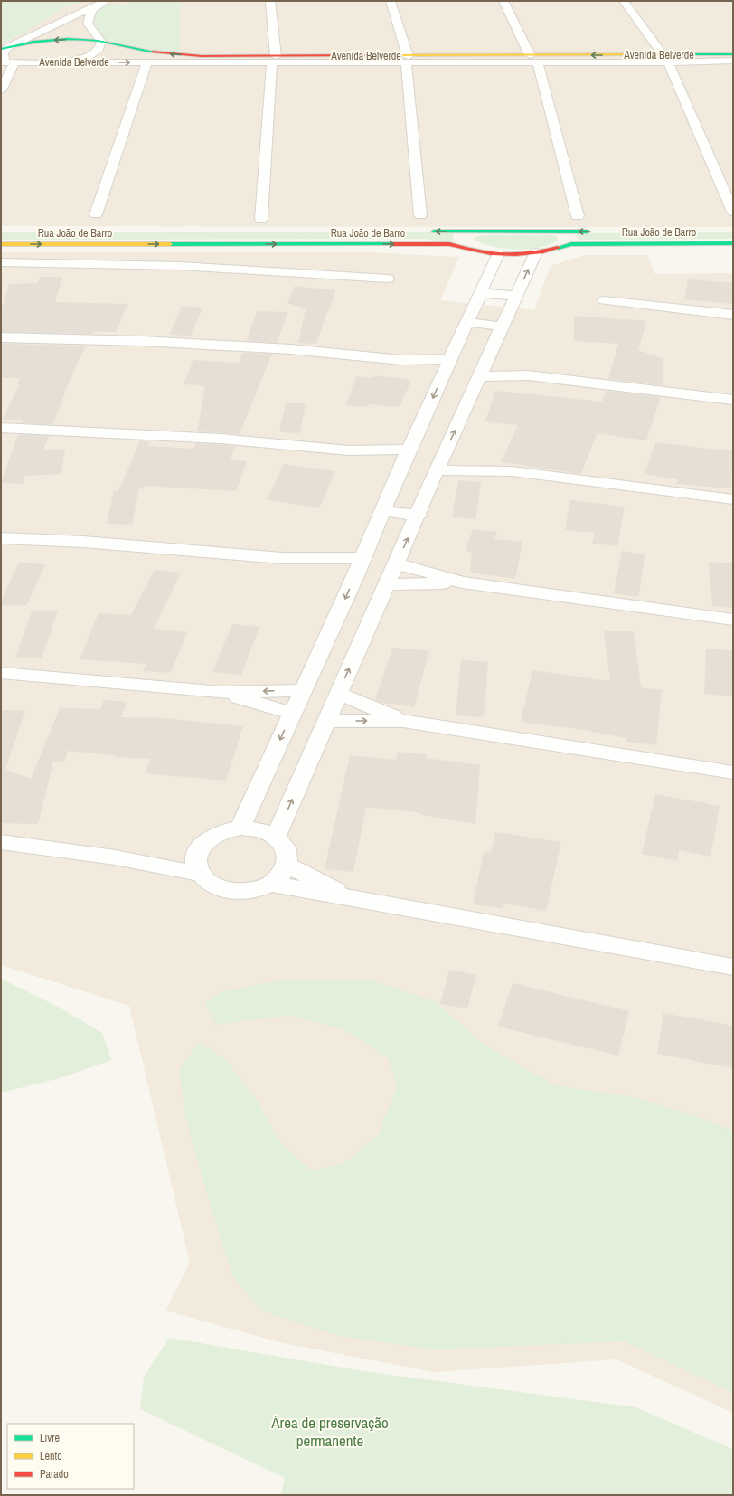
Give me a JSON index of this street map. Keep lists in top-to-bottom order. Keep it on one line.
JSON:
{"streets":{"street":["Avenida Belverde","Rua João de Barro"]},"parks":["Área de preservação permanente"],"legend":["Livre","Lento","Parado"]}
